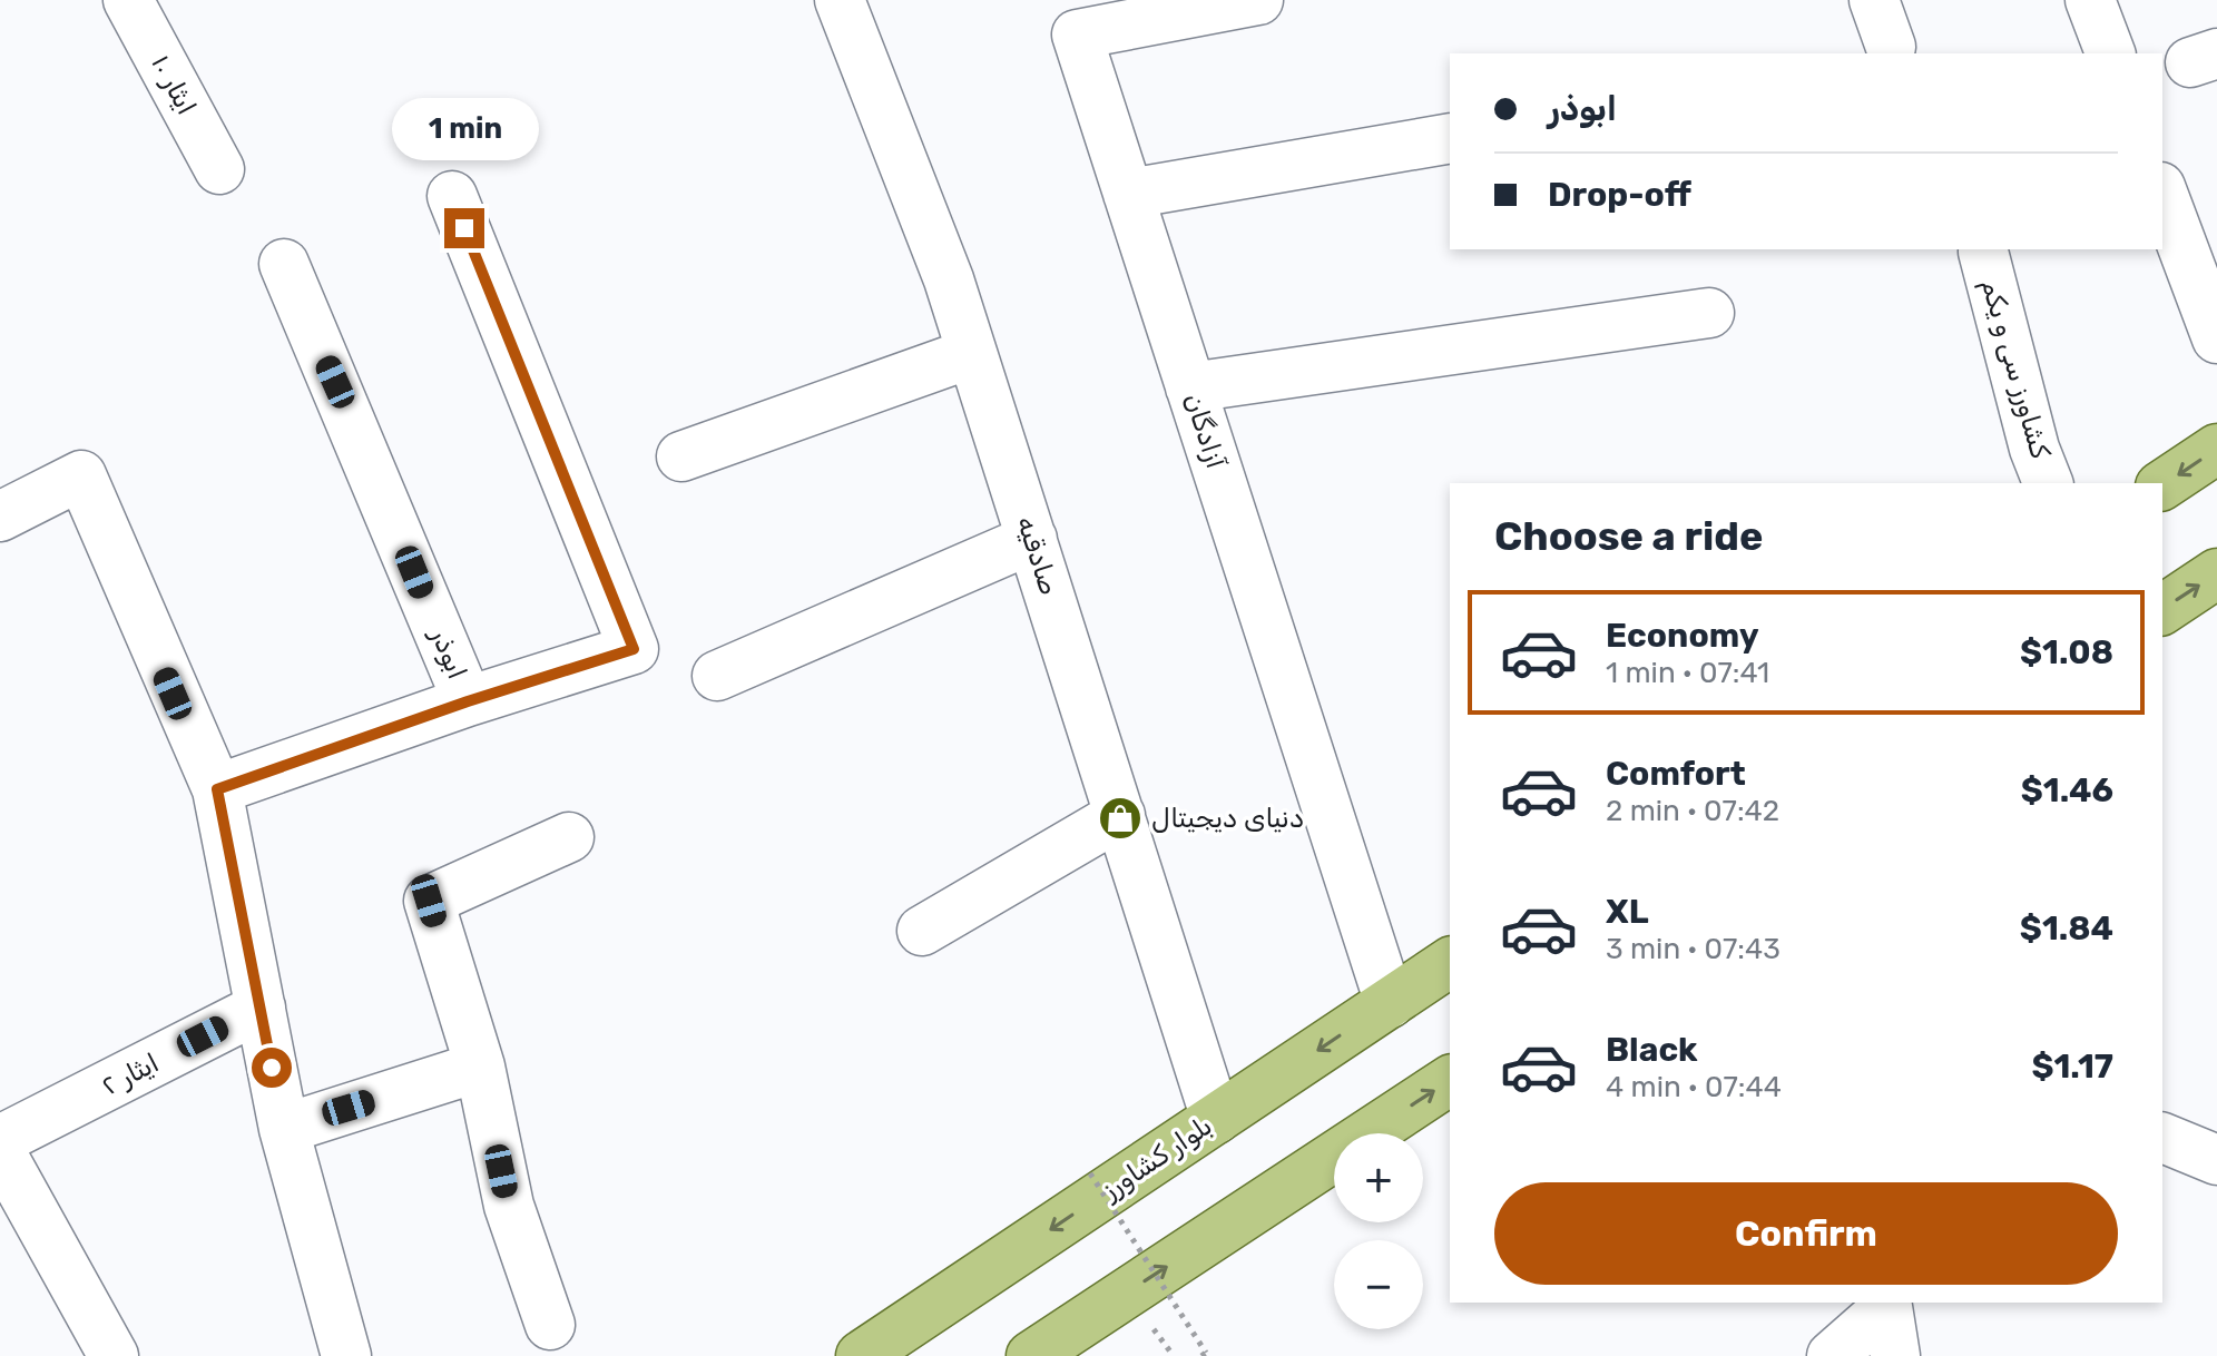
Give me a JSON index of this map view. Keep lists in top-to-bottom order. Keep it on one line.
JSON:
{"streets":{"main road":["بلوار کشاورز"],"street":["ایثار ۱۰","كشاورز سی و يكم","آزادگان","صادقیه","ابوذر","ایثار ۲"]},"crossings":[["آزادگان","بلوار کشاورز"],["صادقیه","بلوار کشاورز"]],"places":{"shop":["دنیای دیجیتال"]},"page":{"banner":["ابوذر","Drop-off"],"bubble":"1 min","heading":"Choose a ride","list":[{"name":"Economy","note":"1 min · 07:41","value":"$1.08"},{"name":"Comfort","note":"2 min · 07:42","value":"$1.46"},{"name":"XL","note":"3 min · 07:43","value":"$1.84"},{"name":"Black","note":"4 min · 07:44","value":"$1.17"}],"map_buttons":["+","−"],"buttons":"Confirm"}}
